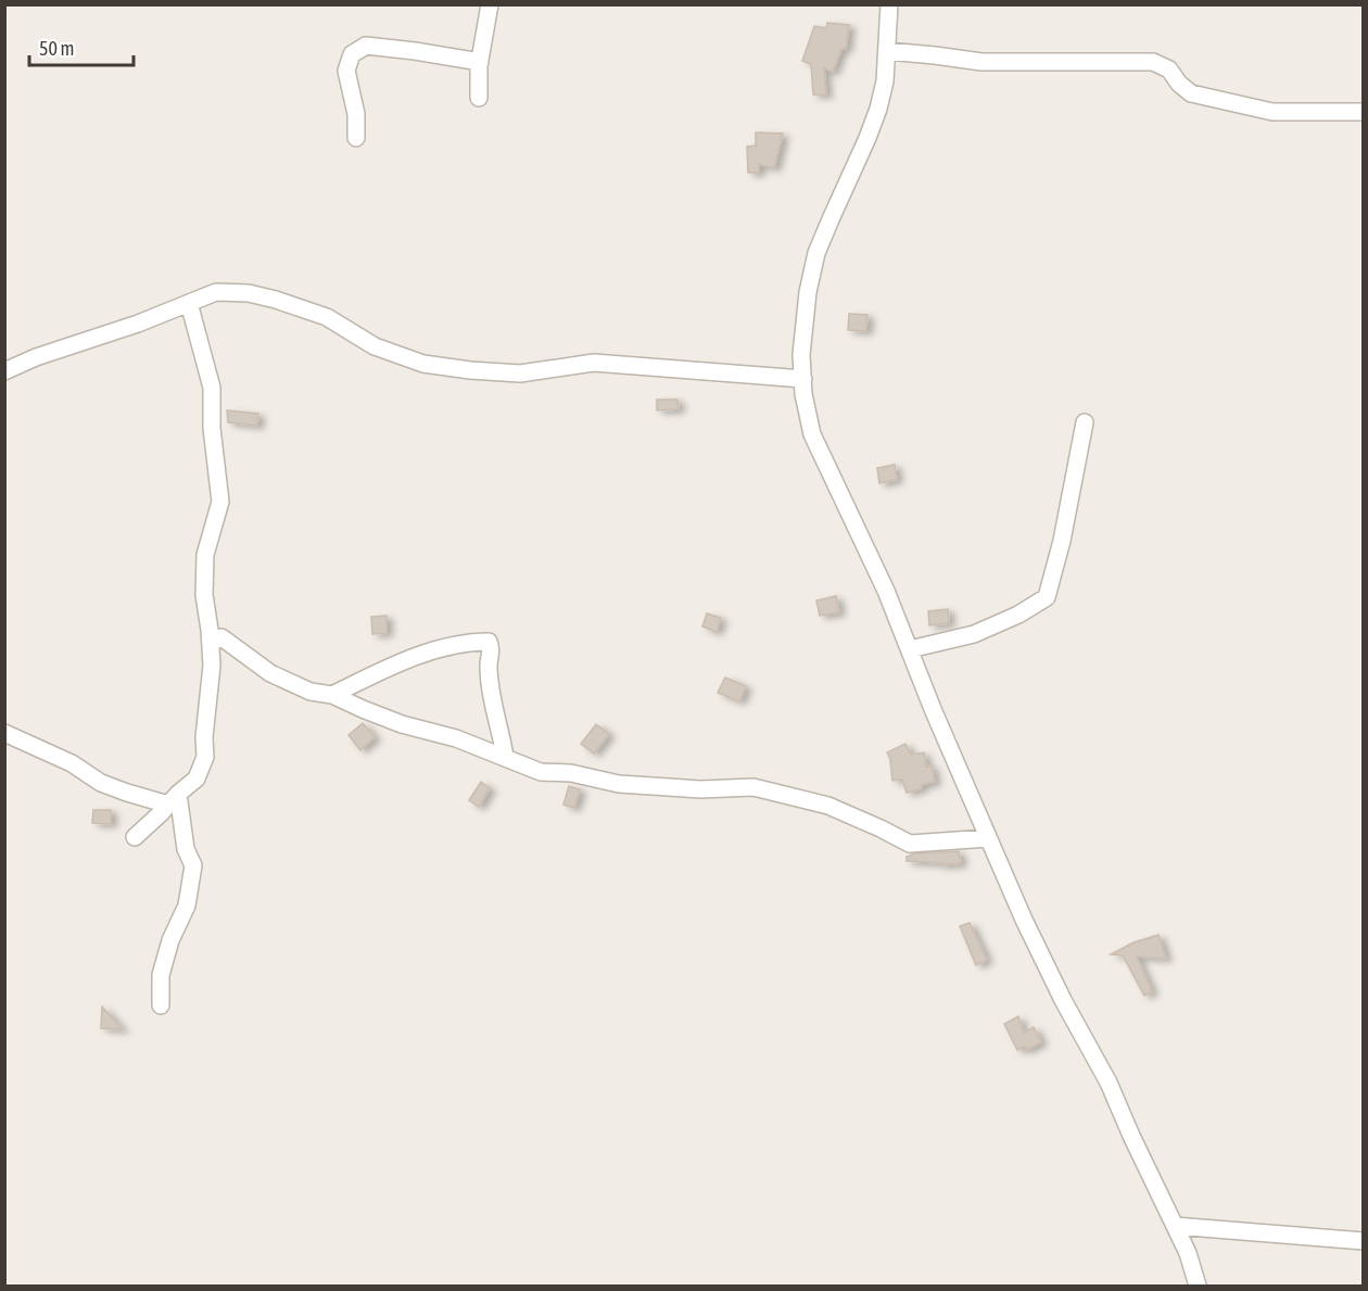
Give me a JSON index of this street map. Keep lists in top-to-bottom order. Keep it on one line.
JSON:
{"scale_bar":"50 m"}
